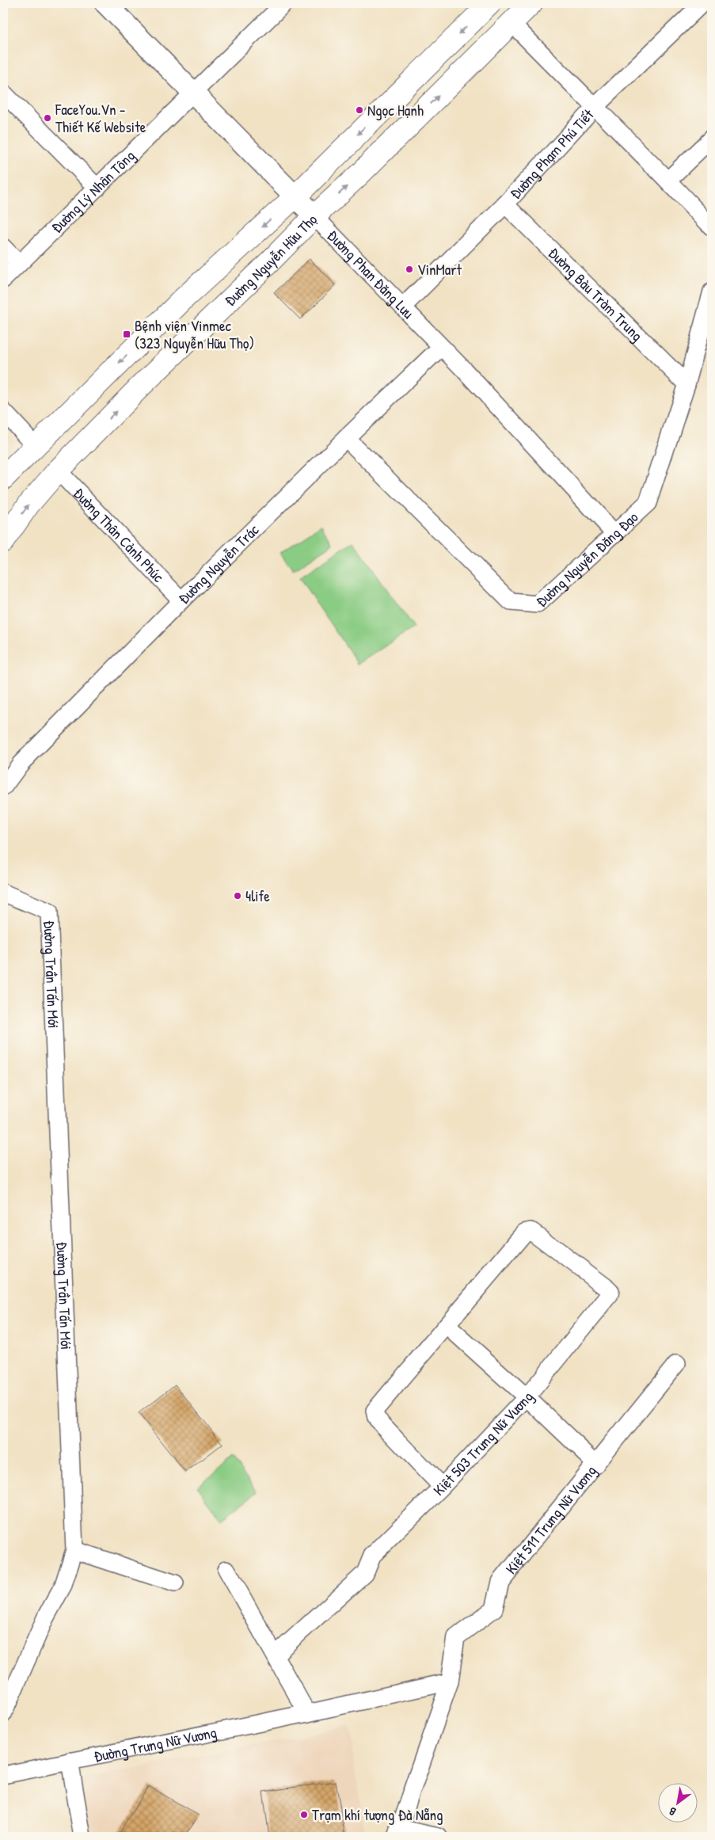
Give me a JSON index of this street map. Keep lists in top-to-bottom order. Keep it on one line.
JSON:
{"streets":{"main road":["Đường Nguyễn Hữu Thọ"],"street":["Đường Phạm Phú Tiết","Đường Lý Nhân Tông","Đường Phan Đăng Lưu","Đường Bàu Tràm Trung","Đường Thân Cảnh Phúc","Đường Nguyễn Đăng Đạo","Đường Nguyễn Trác","Đường Trần Tấn Mới","Kiệt 503 Trưng Nữ Vương","Kiệt 511 Trưng Nữ Vương","Đường Trưng Nữ Vương"]},"crossings":[["Đường Phạm Phú Tiết","Đường Phan Đăng Lưu"],["Đường Phạm Phú Tiết","Đường Bàu Tràm Trung"],["Đường Lý Nhân Tông","Đường Phan Đăng Lưu"],["Đường Nguyễn Hữu Thọ","Đường Phan Đăng Lưu"],["Đường Nguyễn Hữu Thọ","Đường Thân Cảnh Phúc"],["Đường Phan Đăng Lưu","Đường Nguyễn Đăng Đạo"],["Đường Phan Đăng Lưu","Đường Nguyễn Trác"],["Đường Bàu Tràm Trung","Đường Nguyễn Đăng Đạo"],["Đường Thân Cảnh Phúc","Đường Nguyễn Trác"],["Đường Nguyễn Đăng Đạo","Đường Nguyễn Trác"],["Kiệt 511 Trưng Nữ Vương","Đường Trưng Nữ Vương"]],"places":{"other":["Ngọc Hạnh","FaceYou.Vn - Thiết Kế Website","VinMart","4life","Trạm khí tượng Đà Nẵng"],"transit":["Bệnh viện Vinmec (323 Nguyễn Hữu Thọ)"]},"north":"bottom left"}
